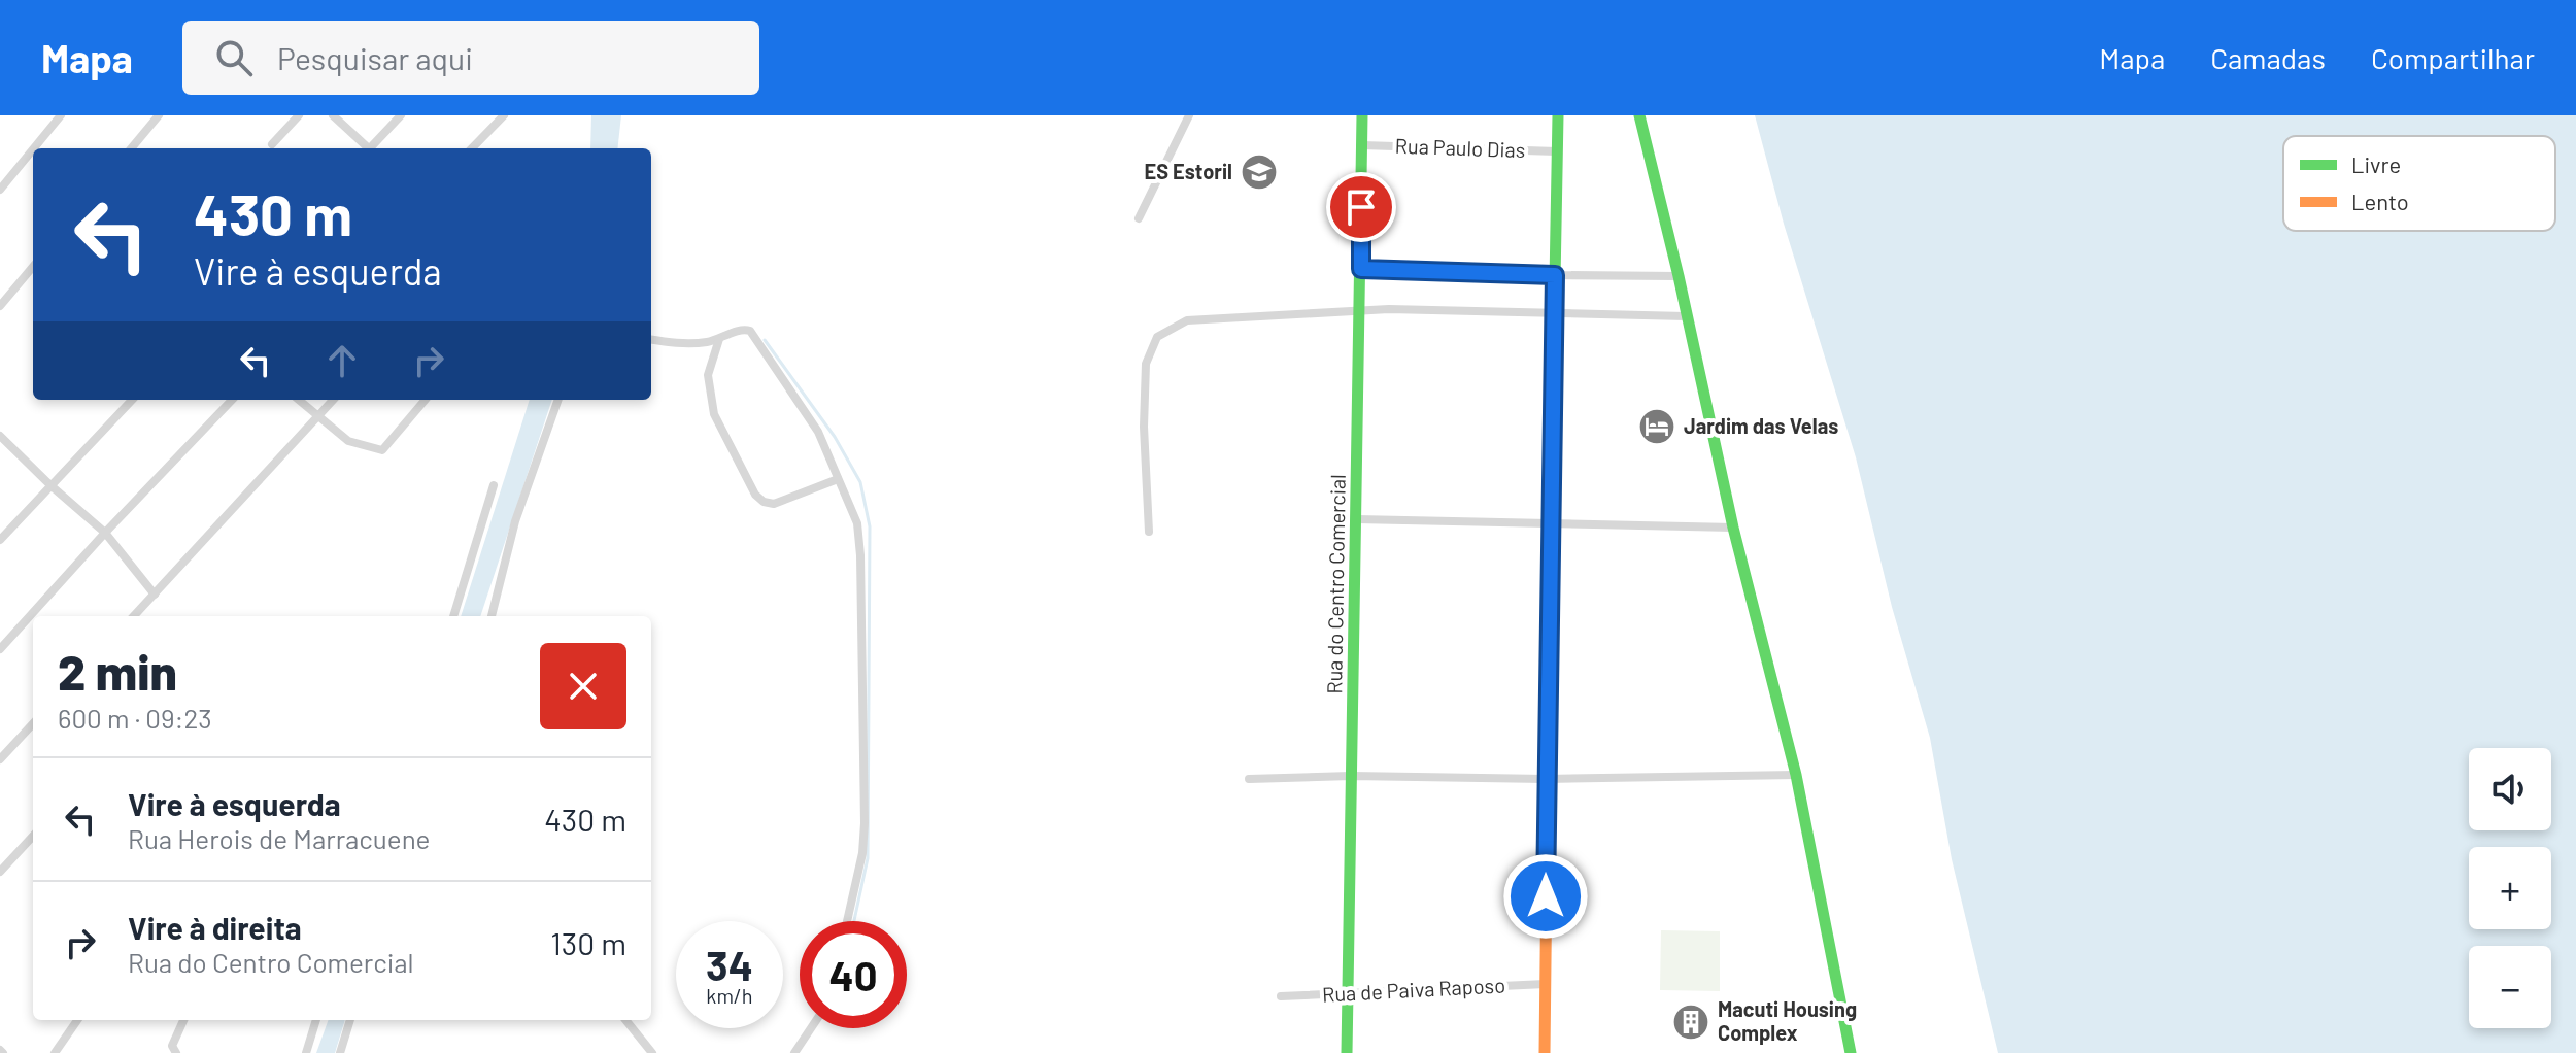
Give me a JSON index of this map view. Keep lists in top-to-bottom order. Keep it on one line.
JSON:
{"streets":{"street":["Rua Paulo Dias","Rua do Centro Comercial","Rua de Paiva Raposo"]},"crossings":[["Rua Paulo Dias","Rua do Centro Comercial"],["Rua do Centro Comercial","Rua de Paiva Raposo"]],"places":{"school or university":["ES Estoril"],"hotel":["Jardim das Velas"],"building":["Macuti Housing Complex"]},"legend":["Livre","Lento"],"page":{"header":"Mapa","search":"Pesquisar aqui","nav":["Mapa","Camadas","Compartilhar"],"turn":["430 m","Vire à esquerda"],"heading":["2 min","600 m · 09:23"],"map_buttons":["+","−"],"list":[{"name":"Vire à esquerda","note":"Rua Herois de Marracuene","value":"430 m"},{"name":"Vire à direita","note":"Rua do Centro Comercial","value":"130 m"}],"speed":"34 km/h","limit":"40"}}
